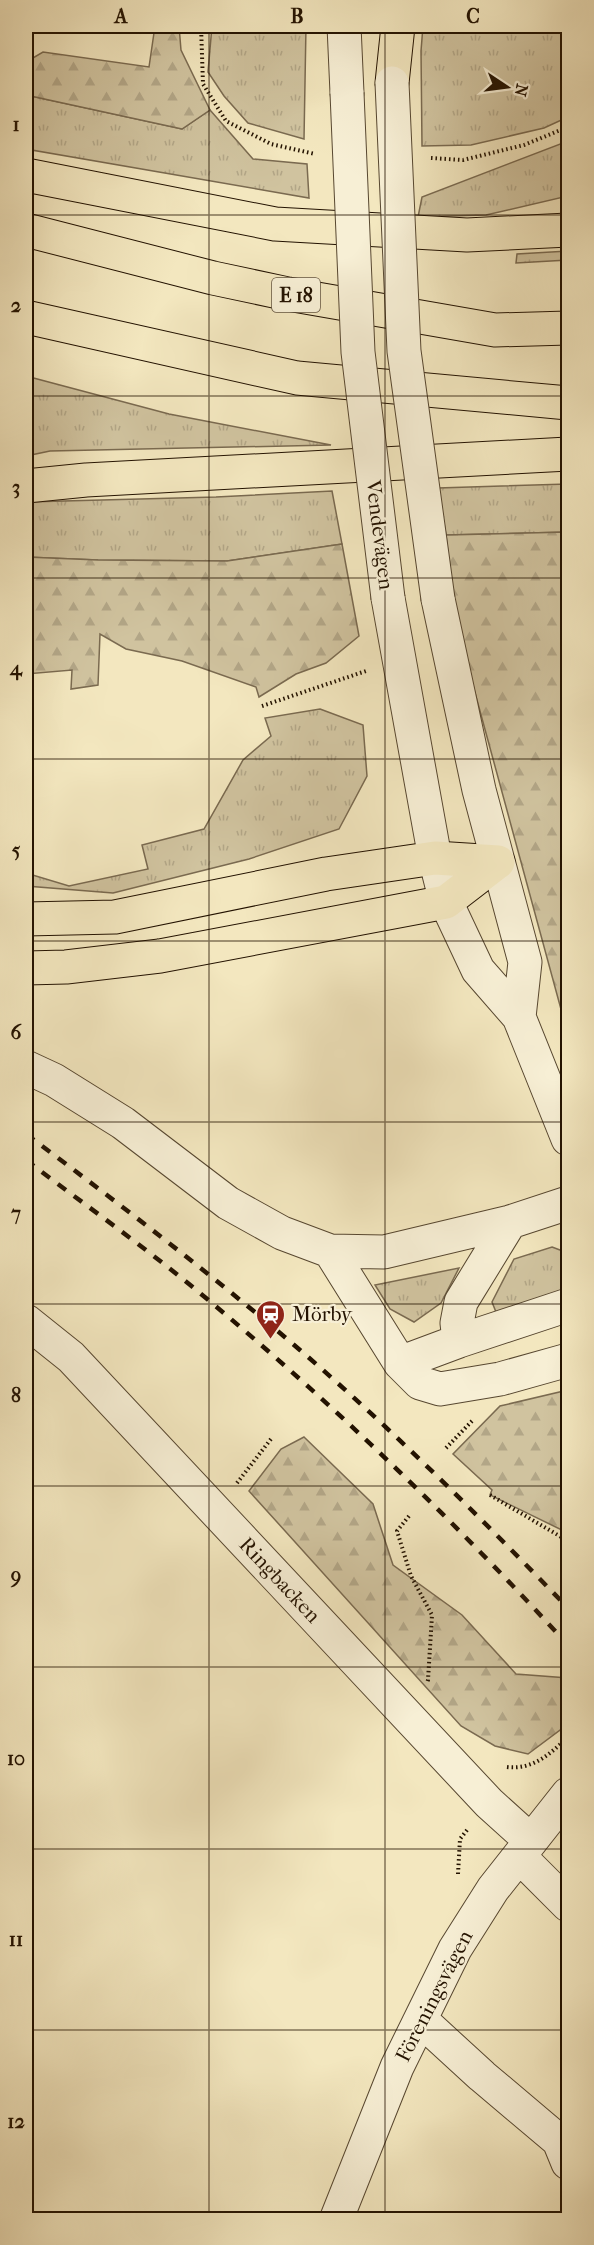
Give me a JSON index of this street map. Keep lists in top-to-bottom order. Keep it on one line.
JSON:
{"streets":{"highway":["E 18"],"street":["Vendevägen","Ringbacken","Föreningsvägen"]},"crossings":[["Ringbacken","Föreningsvägen"]],"places":{"station":["Mörby"]},"north":"right","grid":{"columns":["A","B","C"],"rows":["1","2","3","4","5","6","7","8","9","10","11","12"]}}
